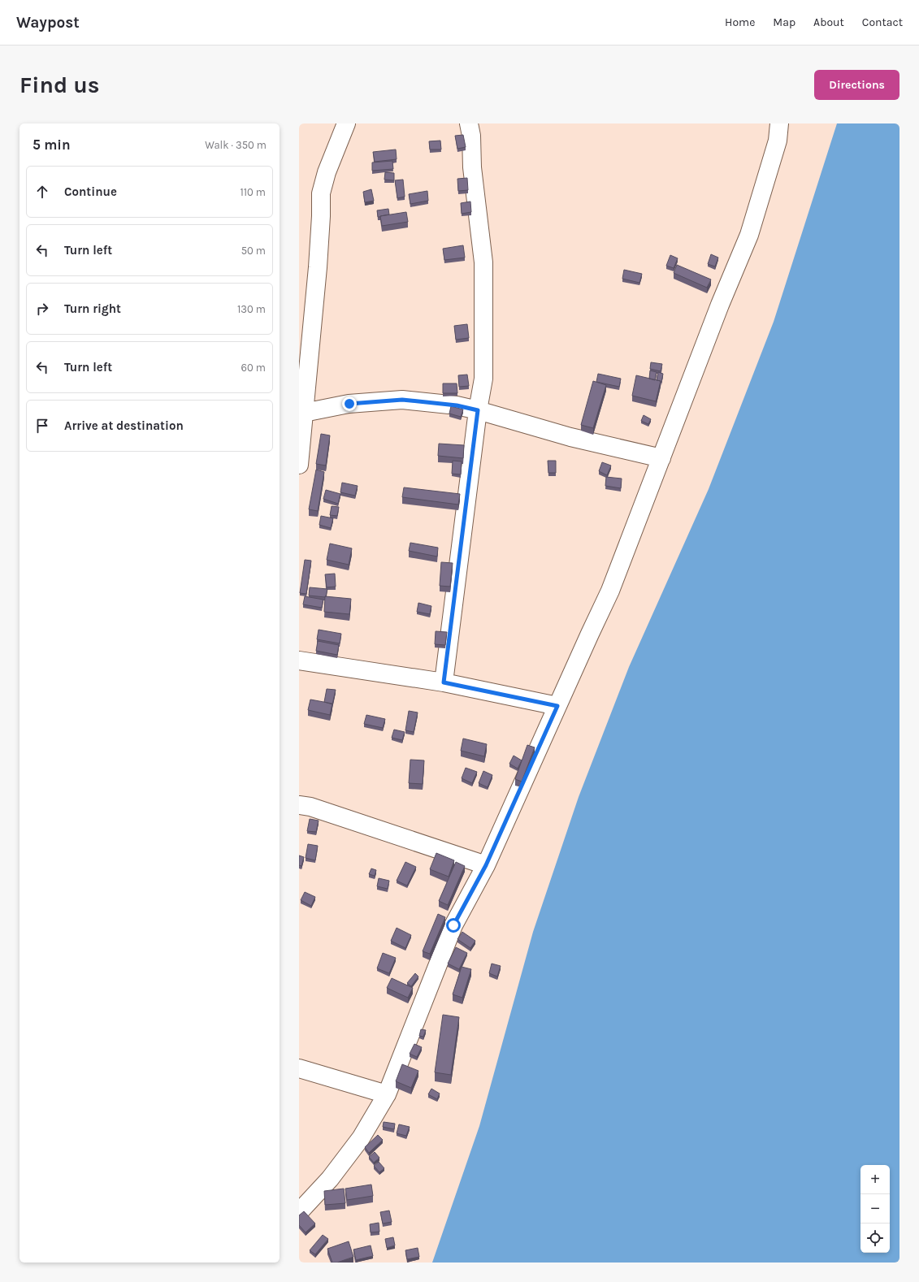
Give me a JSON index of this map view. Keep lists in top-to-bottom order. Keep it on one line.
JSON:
{"page":{"header":"Waypost","nav":["Home","Map","About","Contact"],"buttons":"Directions","title":"Find us","heading":["5 min","Walk · 350 m"],"list":[["Continue","110 m"],["Turn left","50 m"],["Turn right","130 m"],["Turn left","60 m"],"Arrive at destination"],"map_buttons":["+","−"]}}
